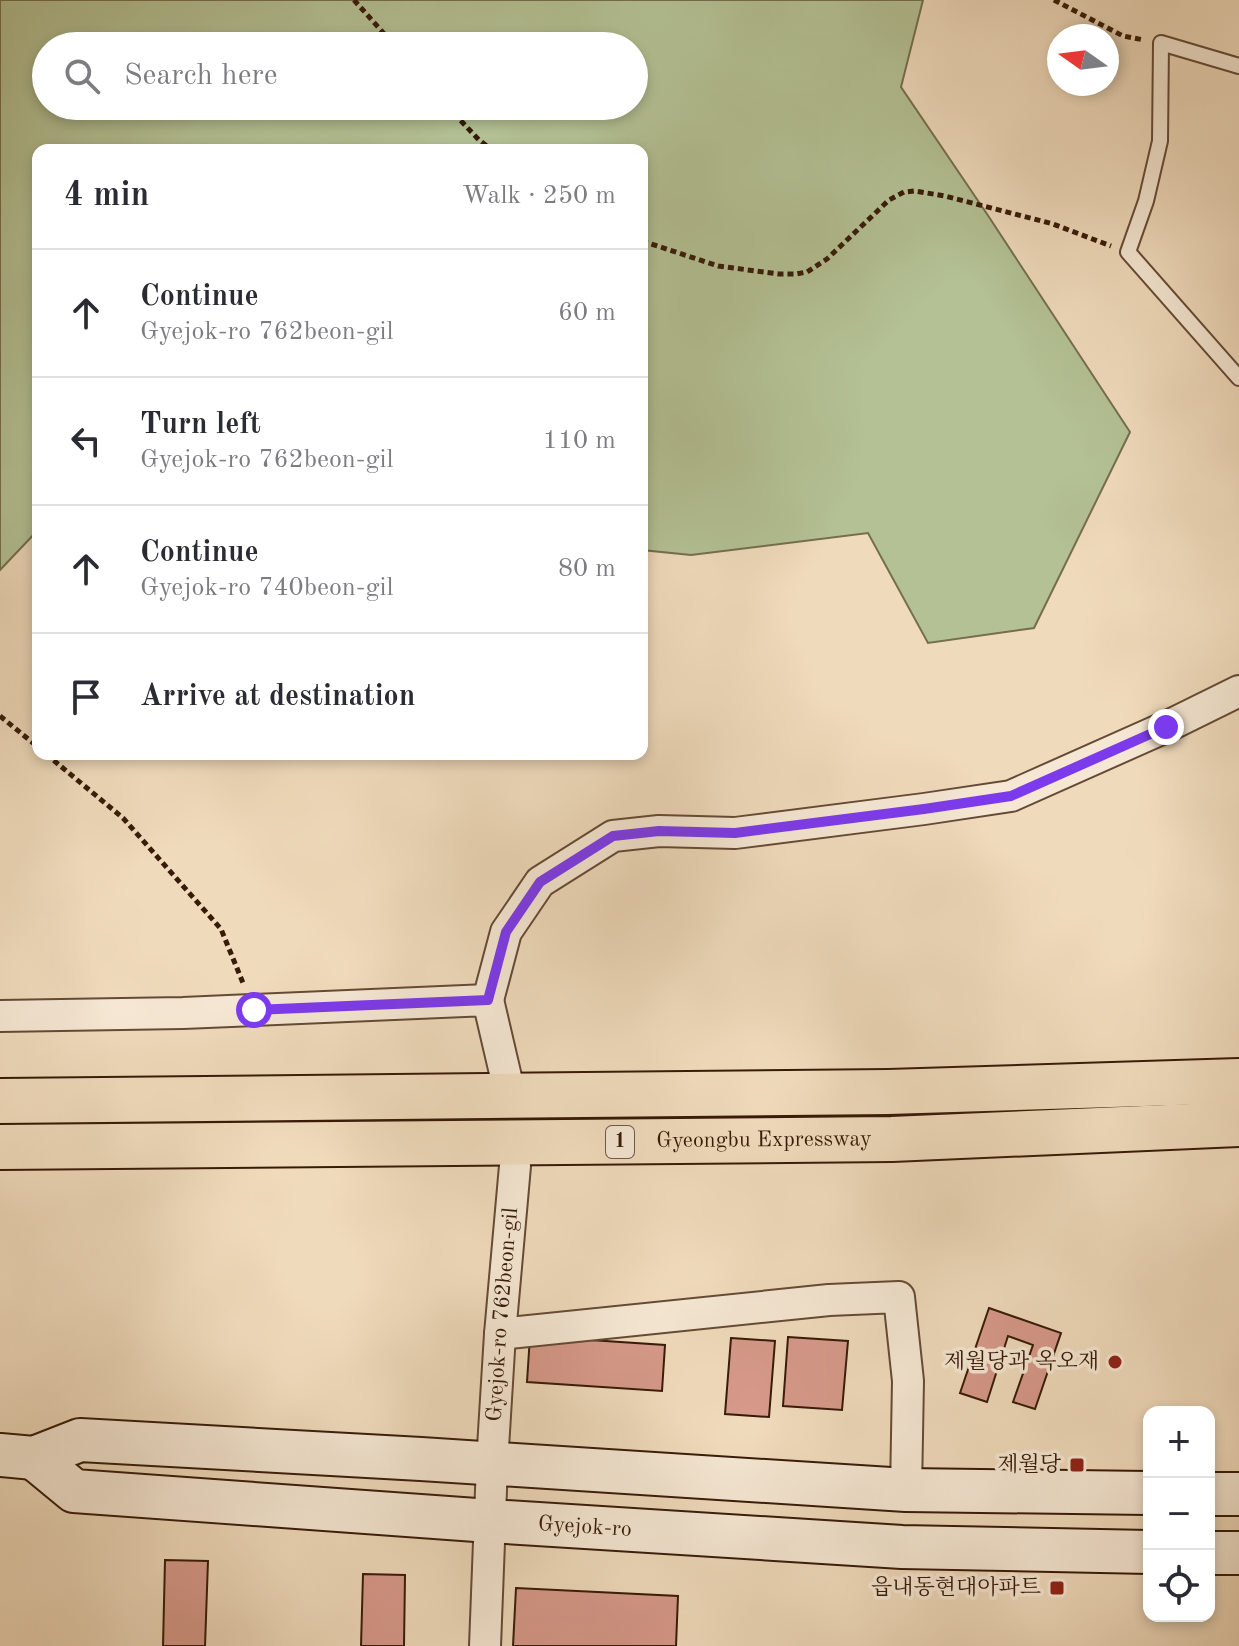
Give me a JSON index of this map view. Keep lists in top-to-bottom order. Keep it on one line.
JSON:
{"streets":{"highway":["Gyeongbu Expressway","1"],"main road":["Gyejok-ro"],"street":["Gyejok-ro 762beon-gil"]},"crossings":[["Gyejok-ro 762beon-gil","Gyejok-ro"]],"places":{"other":["제월당과 옥오재"],"transit":["제월당","읍내동현대아파트"]},"north":"left","page":{"search":"Search here","heading":["4 min","Walk · 250 m"],"list":[["Continue","Gyejok-ro 762beon-gil","60 m"],["Turn left","Gyejok-ro 762beon-gil","110 m"],["Continue","Gyejok-ro 740beon-gil","80 m"],"Arrive at destination"],"map_buttons":["+","−"]}}
